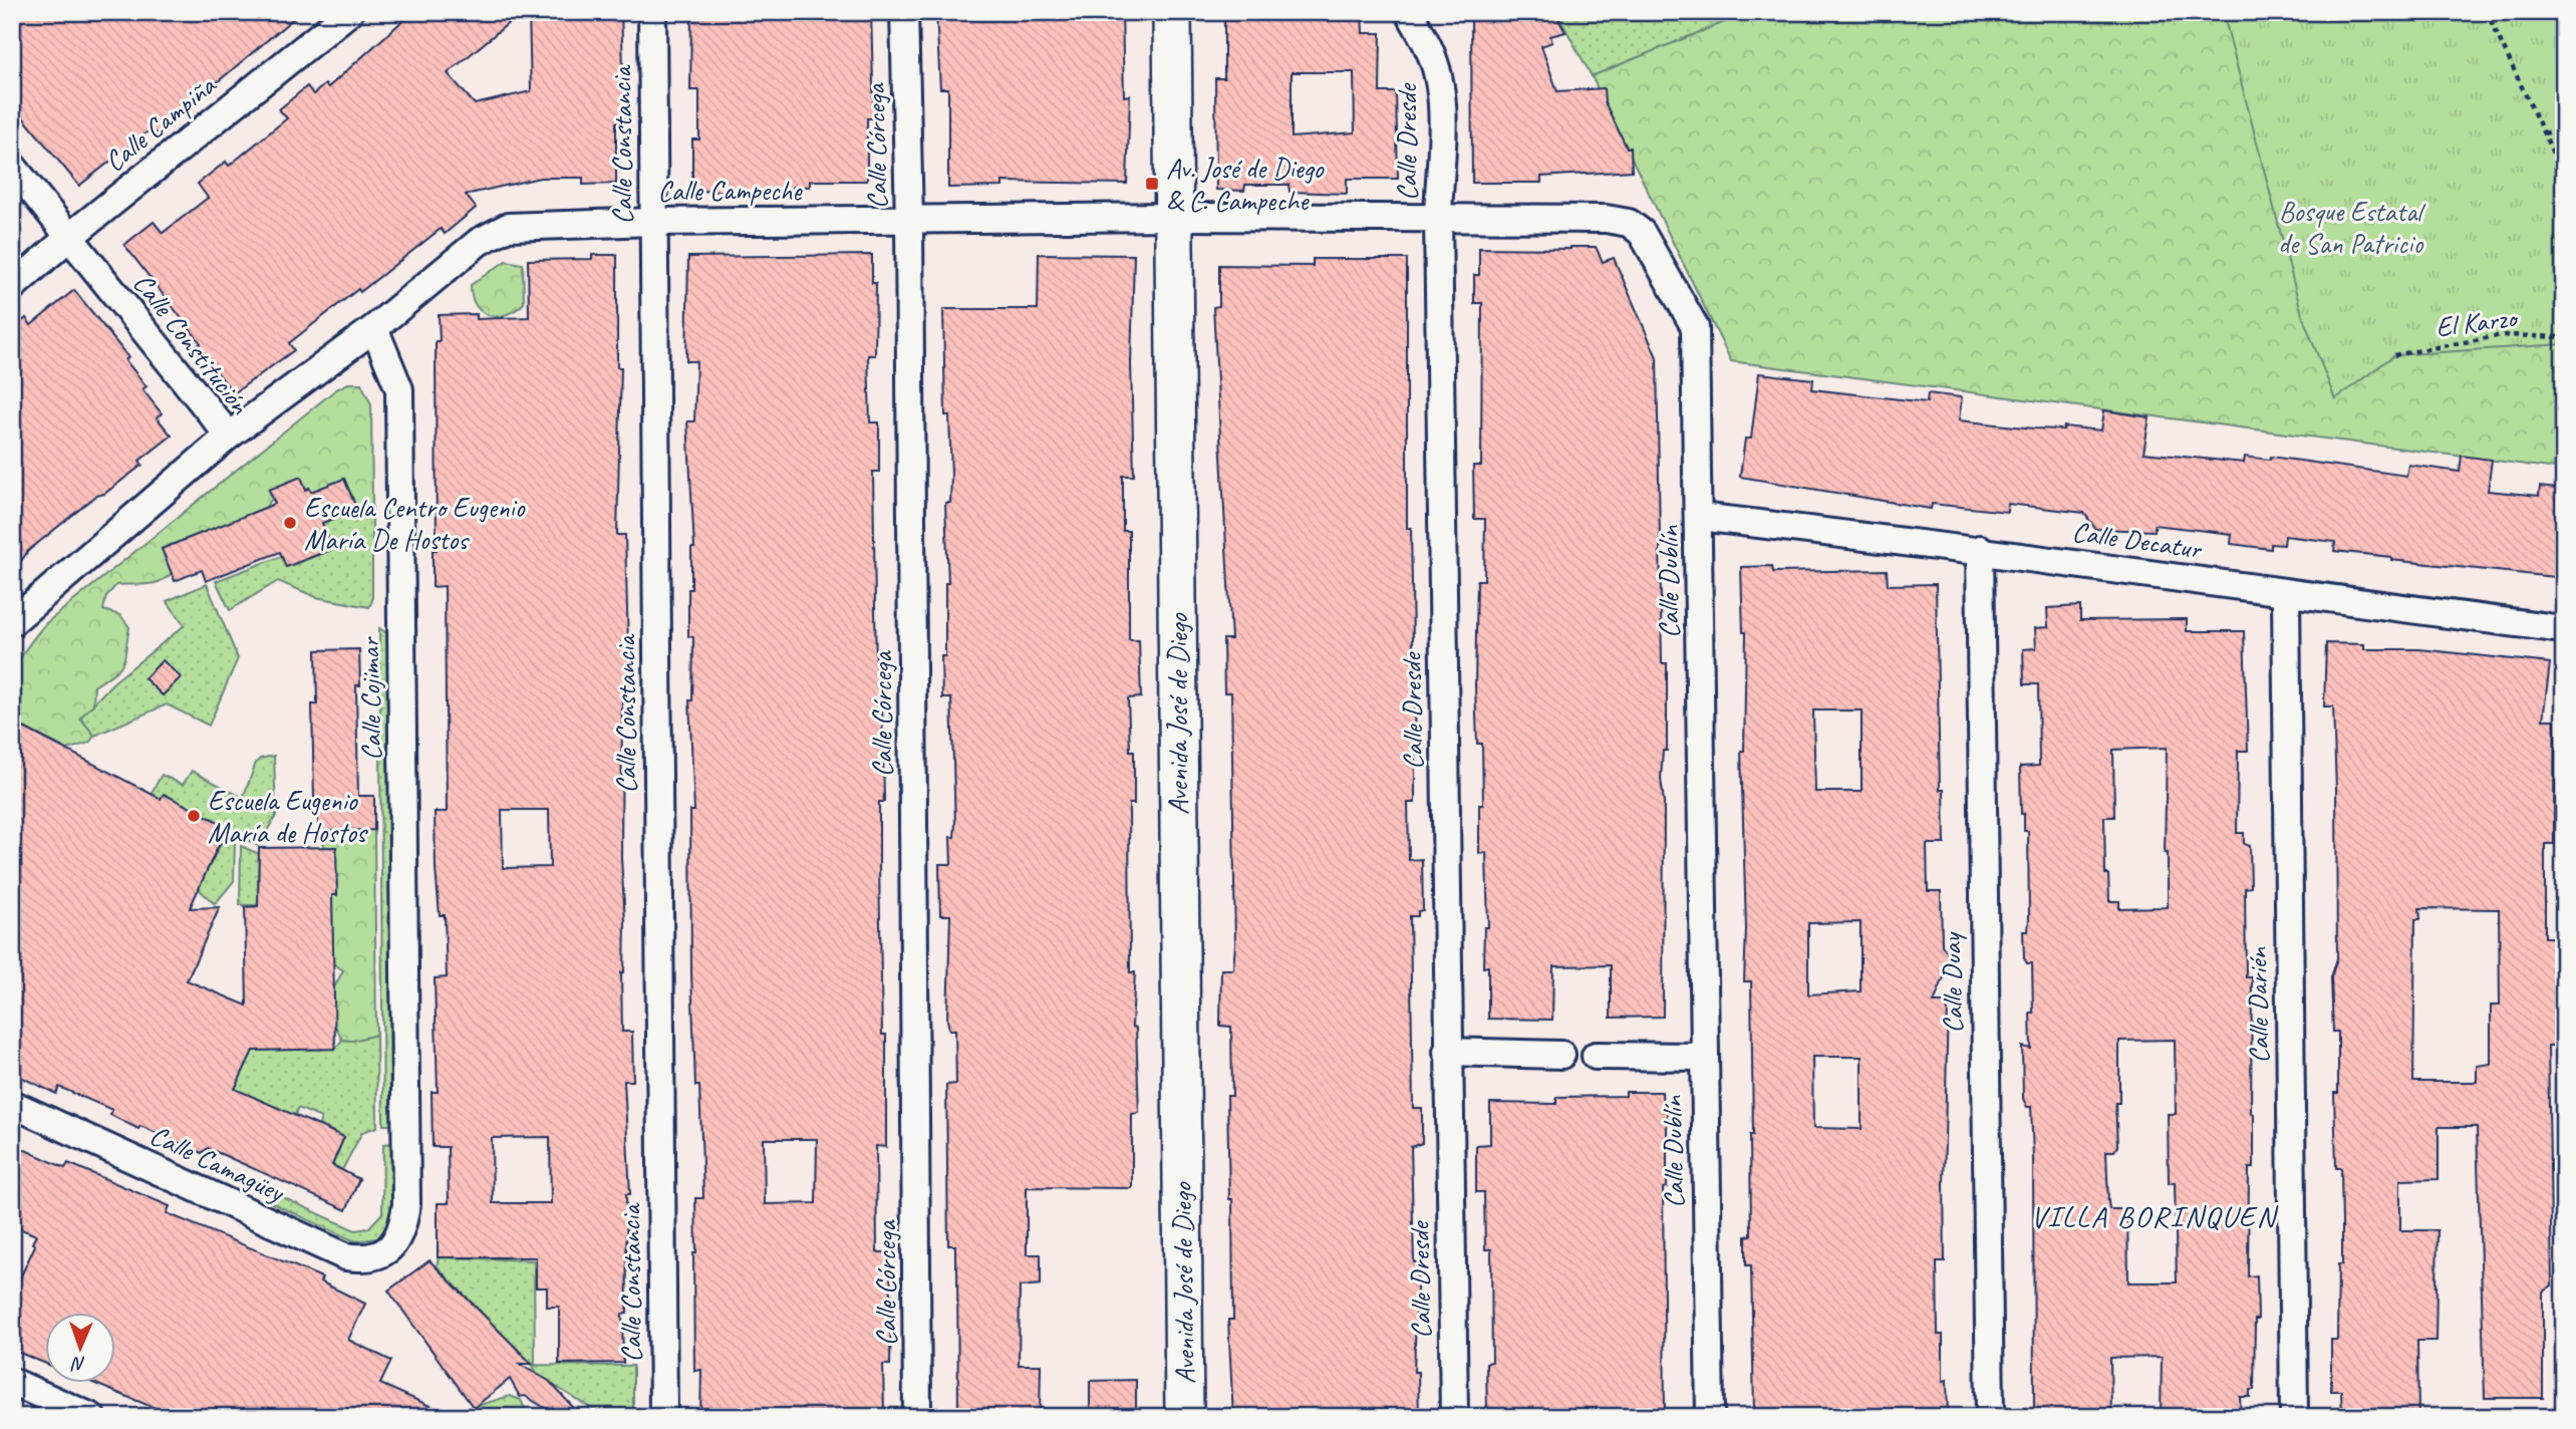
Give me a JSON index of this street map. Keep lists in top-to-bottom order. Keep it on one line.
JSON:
{"streets":{"main road":["Avenida José de Diego"],"street":["Calle Campiña","Calle Dresde","Calle Constancia","Calle Córcega","Calle Campeche","Calle Constitución","Calle Decatur","Calle Dublín","Calle Cojimar","Calle Duay","Calle Darién","Calle Camagüey"],"path":["El Karzo"]},"crossings":[["Calle Campiña","Calle Constitución"],["Calle Dresde","Calle Dublín"],["Calle Constancia","Calle Campeche"],["Calle Córcega","Calle Campeche"],["Calle Campeche","Calle Constitución"],["Calle Campeche","Calle Dublín"],["Calle Campeche","Calle Cojimar"],["Calle Campeche","Avenida José de Diego"],["Calle Decatur","Calle Dublín"],["Calle Decatur","Calle Duay"],["Calle Decatur","Calle Darién"],["Calle Dublín","Avenida José de Diego"],["Calle Cojimar","Calle Camagüey"]],"districts":["VILLA BORINQUEN"],"parks":["Bosque Estatal de San Patricio"],"places":{"transit":["Av. José de Diego & C. Campeche"],"other":["Escuela Centro Eugenio María De Hostos","Escuela Eugenio María de Hostos"]},"north":"bottom"}
